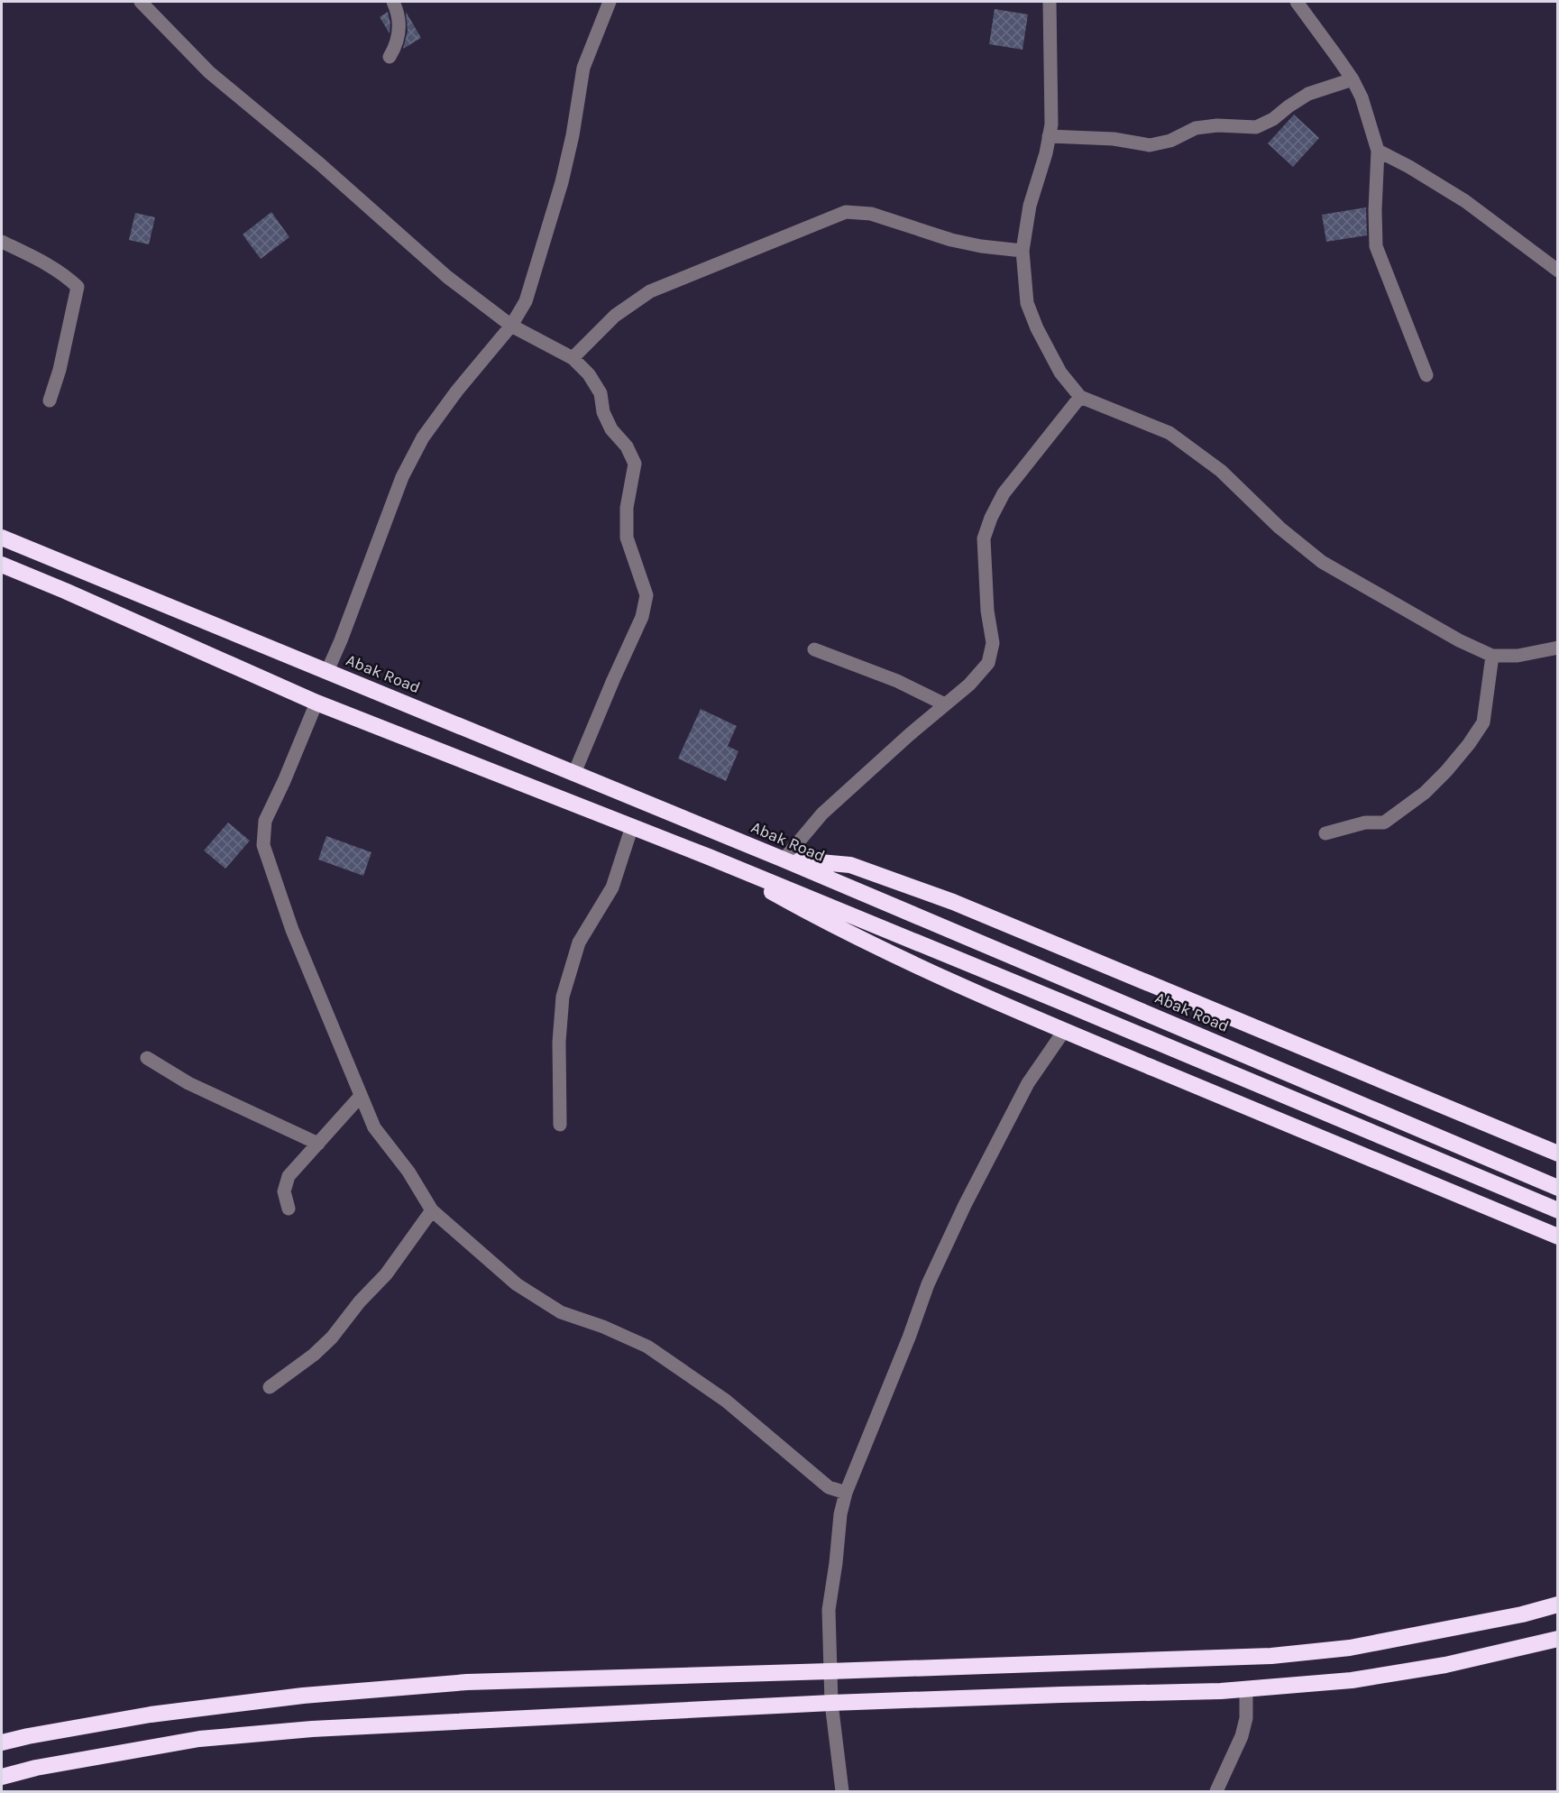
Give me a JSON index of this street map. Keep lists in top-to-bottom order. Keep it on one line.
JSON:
{"streets":{"highway":["Abak Road"]}}
